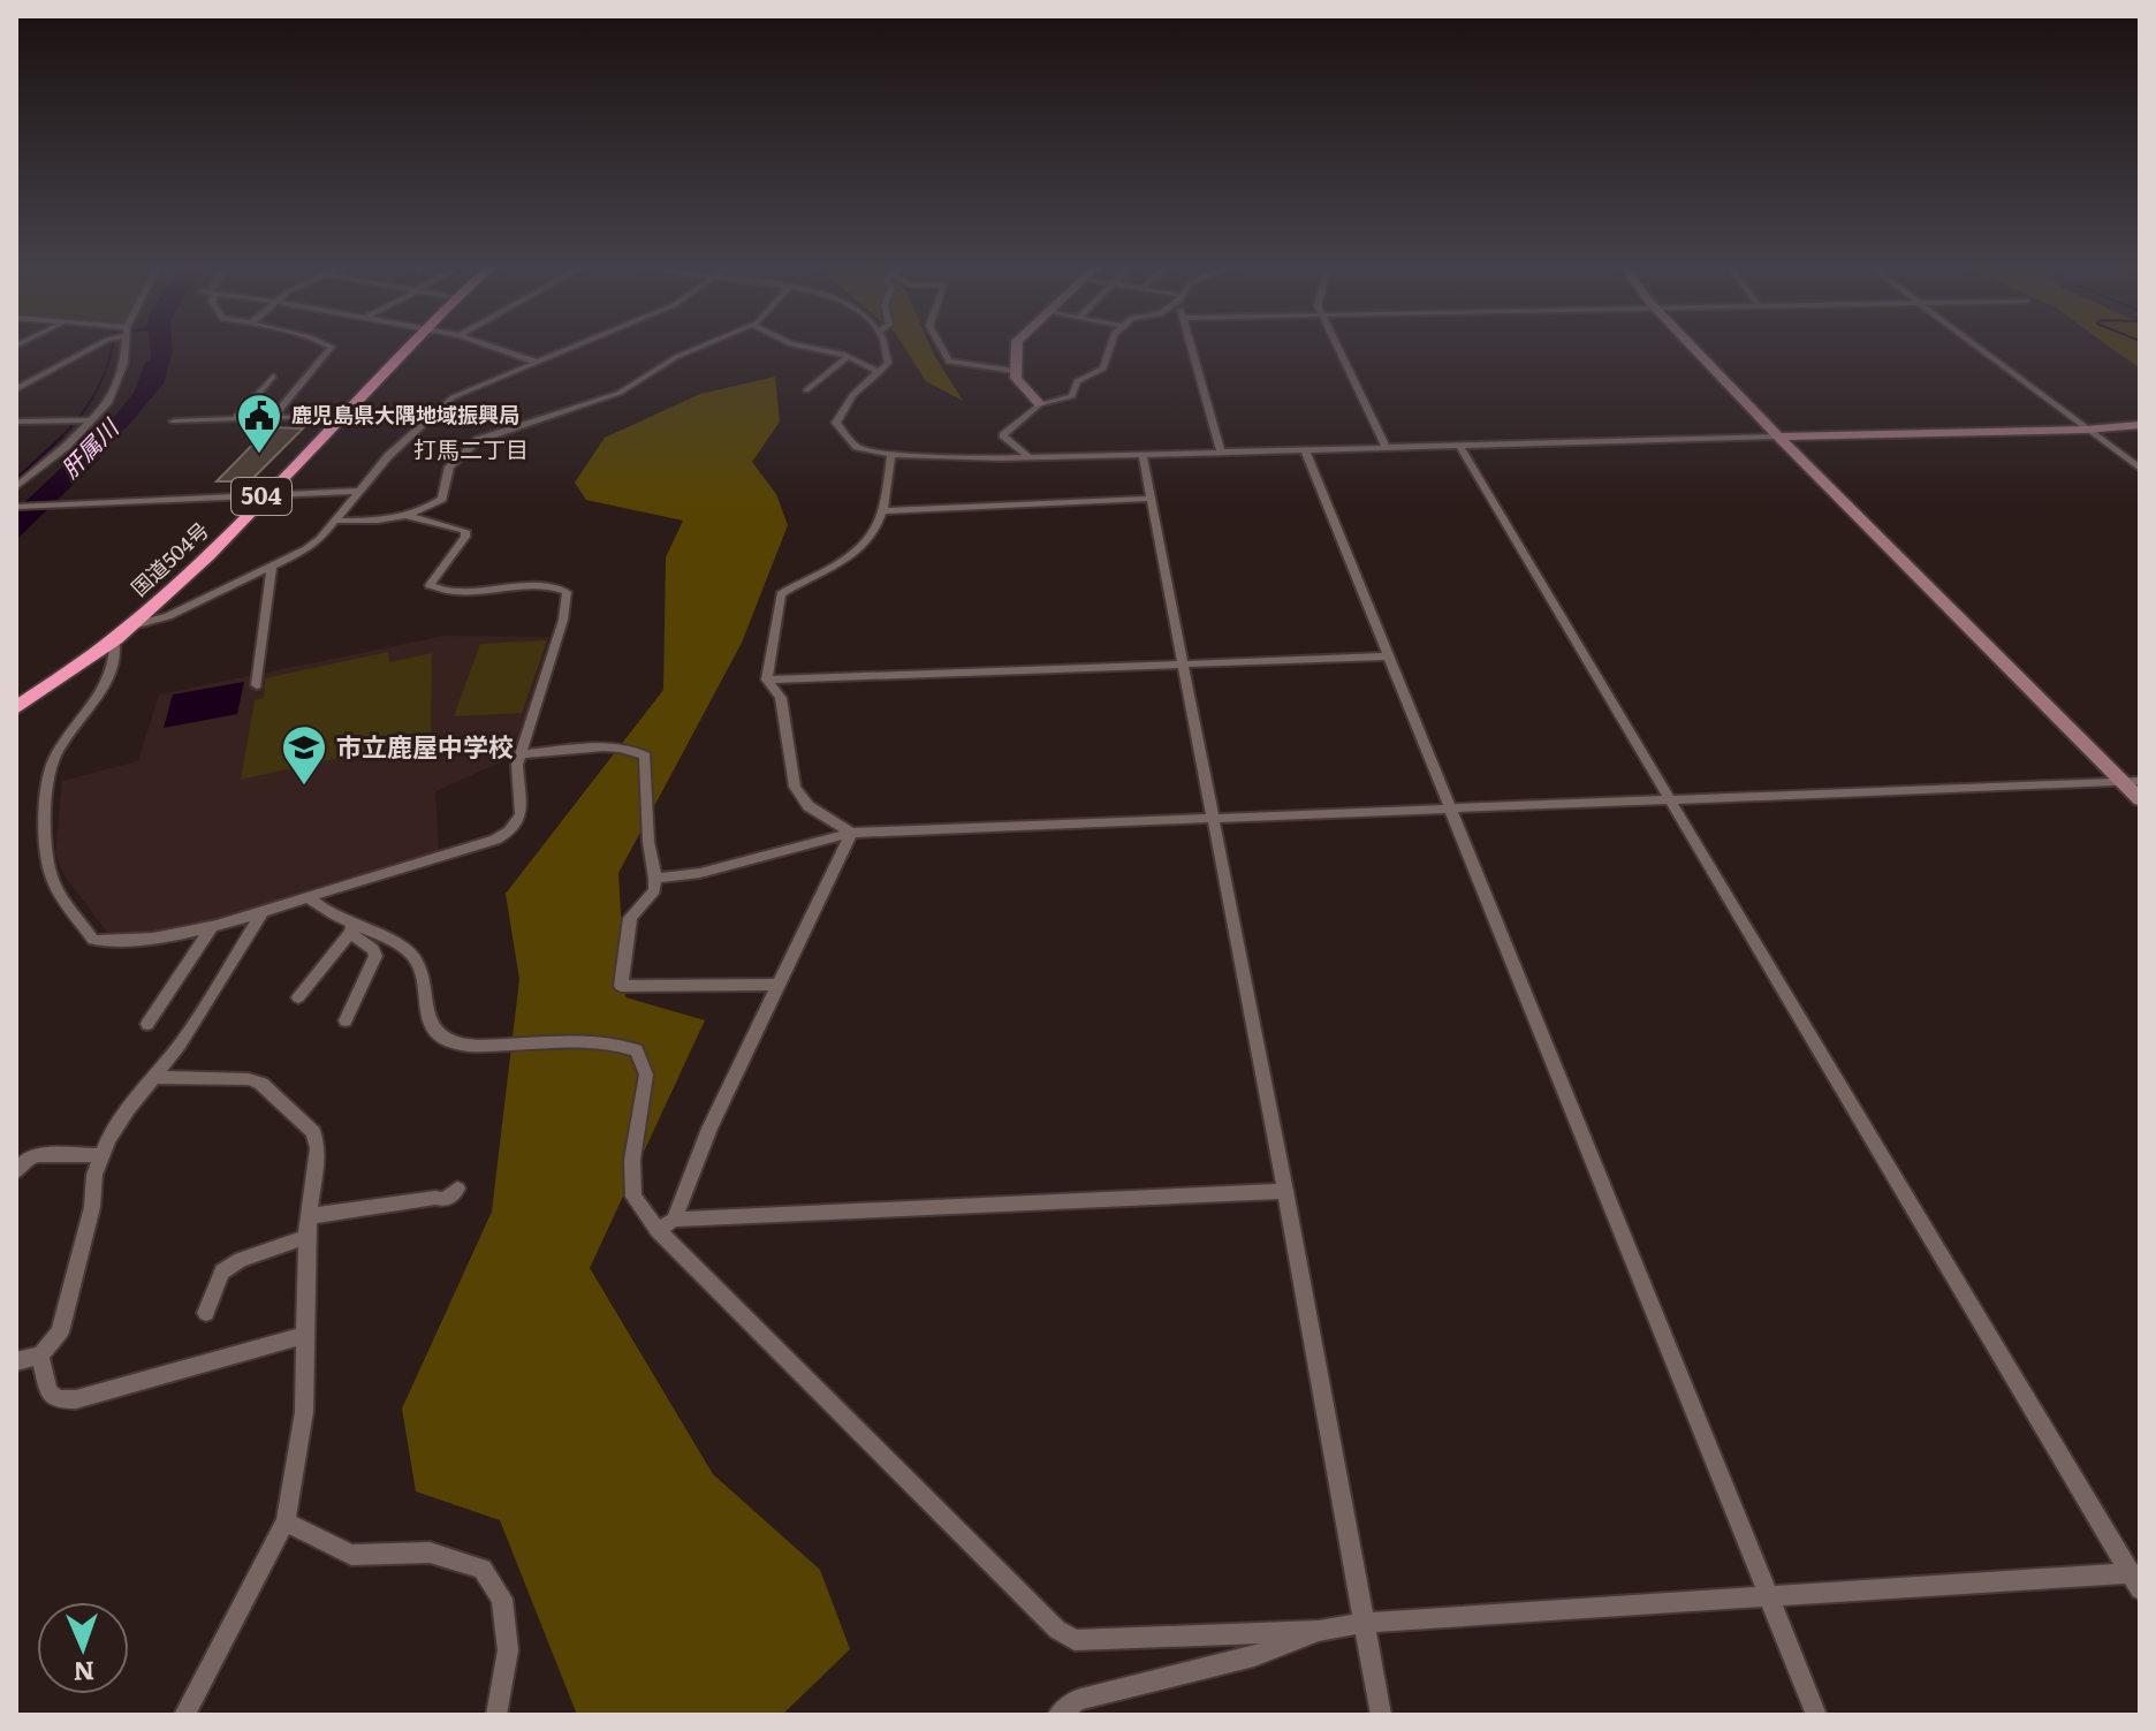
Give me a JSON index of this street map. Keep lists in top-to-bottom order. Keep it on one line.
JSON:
{"streets":{"highway":["504","国道504号"]},"districts":["打馬二丁目"],"water":["肝属川"],"places":{"public building":["鹿児島県大隅地域振興局"],"school or university":["市立鹿屋中学校"]},"north":"bottom"}
